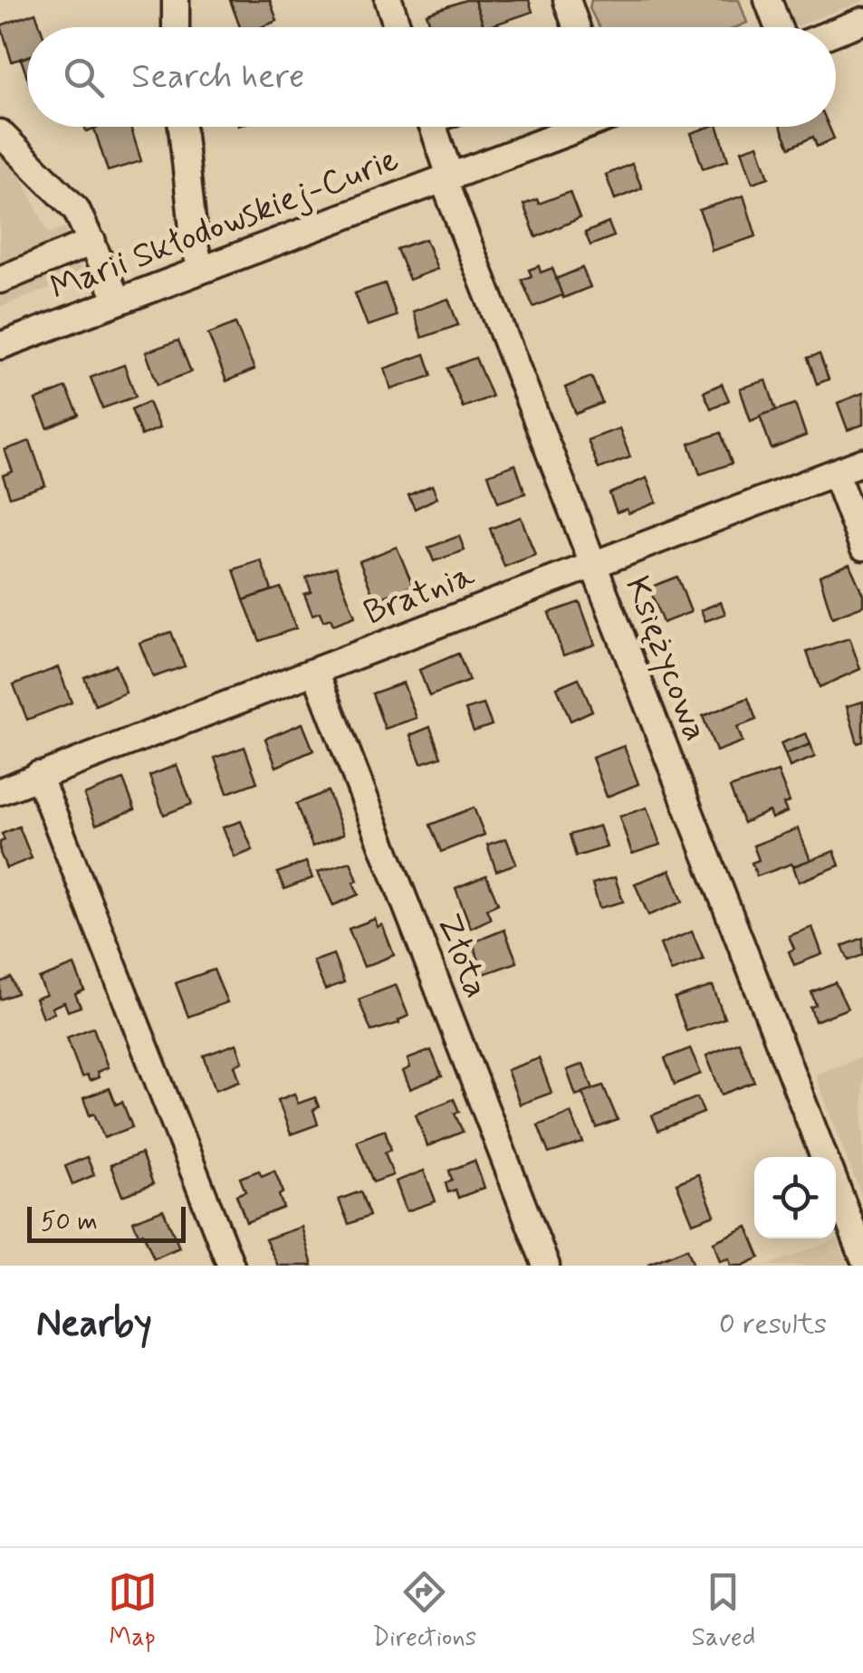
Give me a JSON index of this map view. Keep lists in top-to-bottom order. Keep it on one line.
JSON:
{"streets":{"street":["Marii Skłodowskiej-Curie","Bratnia","Księżycowa","Złota"]},"crossings":[["Marii Skłodowskiej-Curie","Księżycowa"],["Bratnia","Księżycowa"],["Bratnia","Złota"]],"scale_bar":"50 m","page":{"search":"Search here","scale":"50 m","heading":["Nearby","0 results"],"nav":["Map","Directions","Saved"]}}
